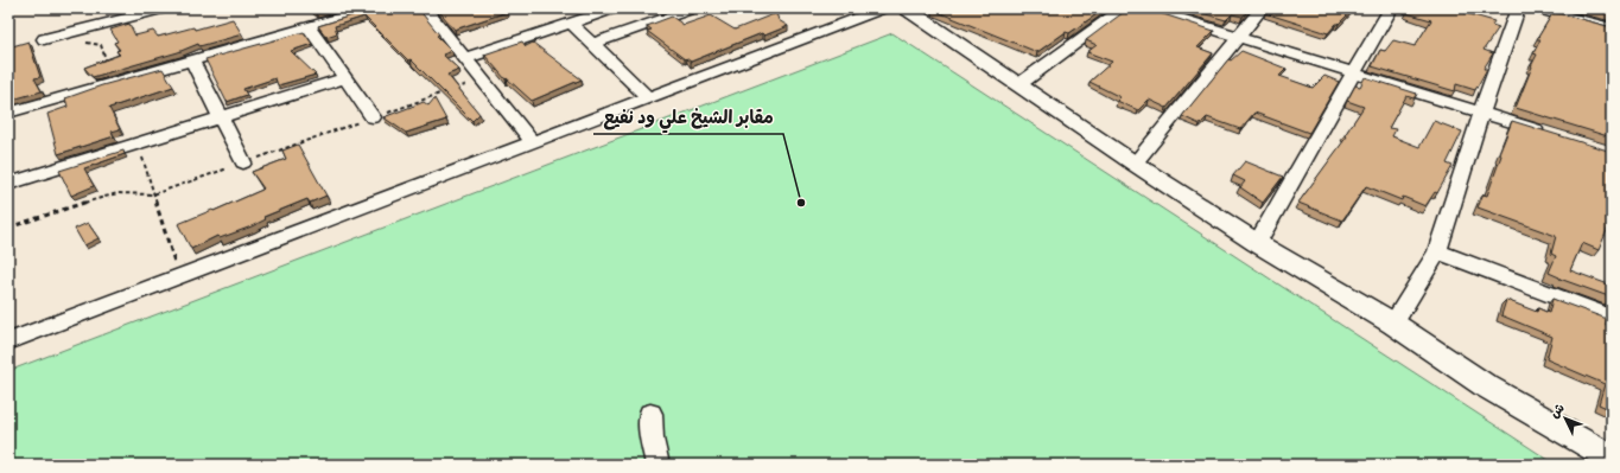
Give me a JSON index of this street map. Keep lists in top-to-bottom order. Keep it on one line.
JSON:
{"places":["مقابر الشيخ علي ود نفيع"],"north":"top left"}
